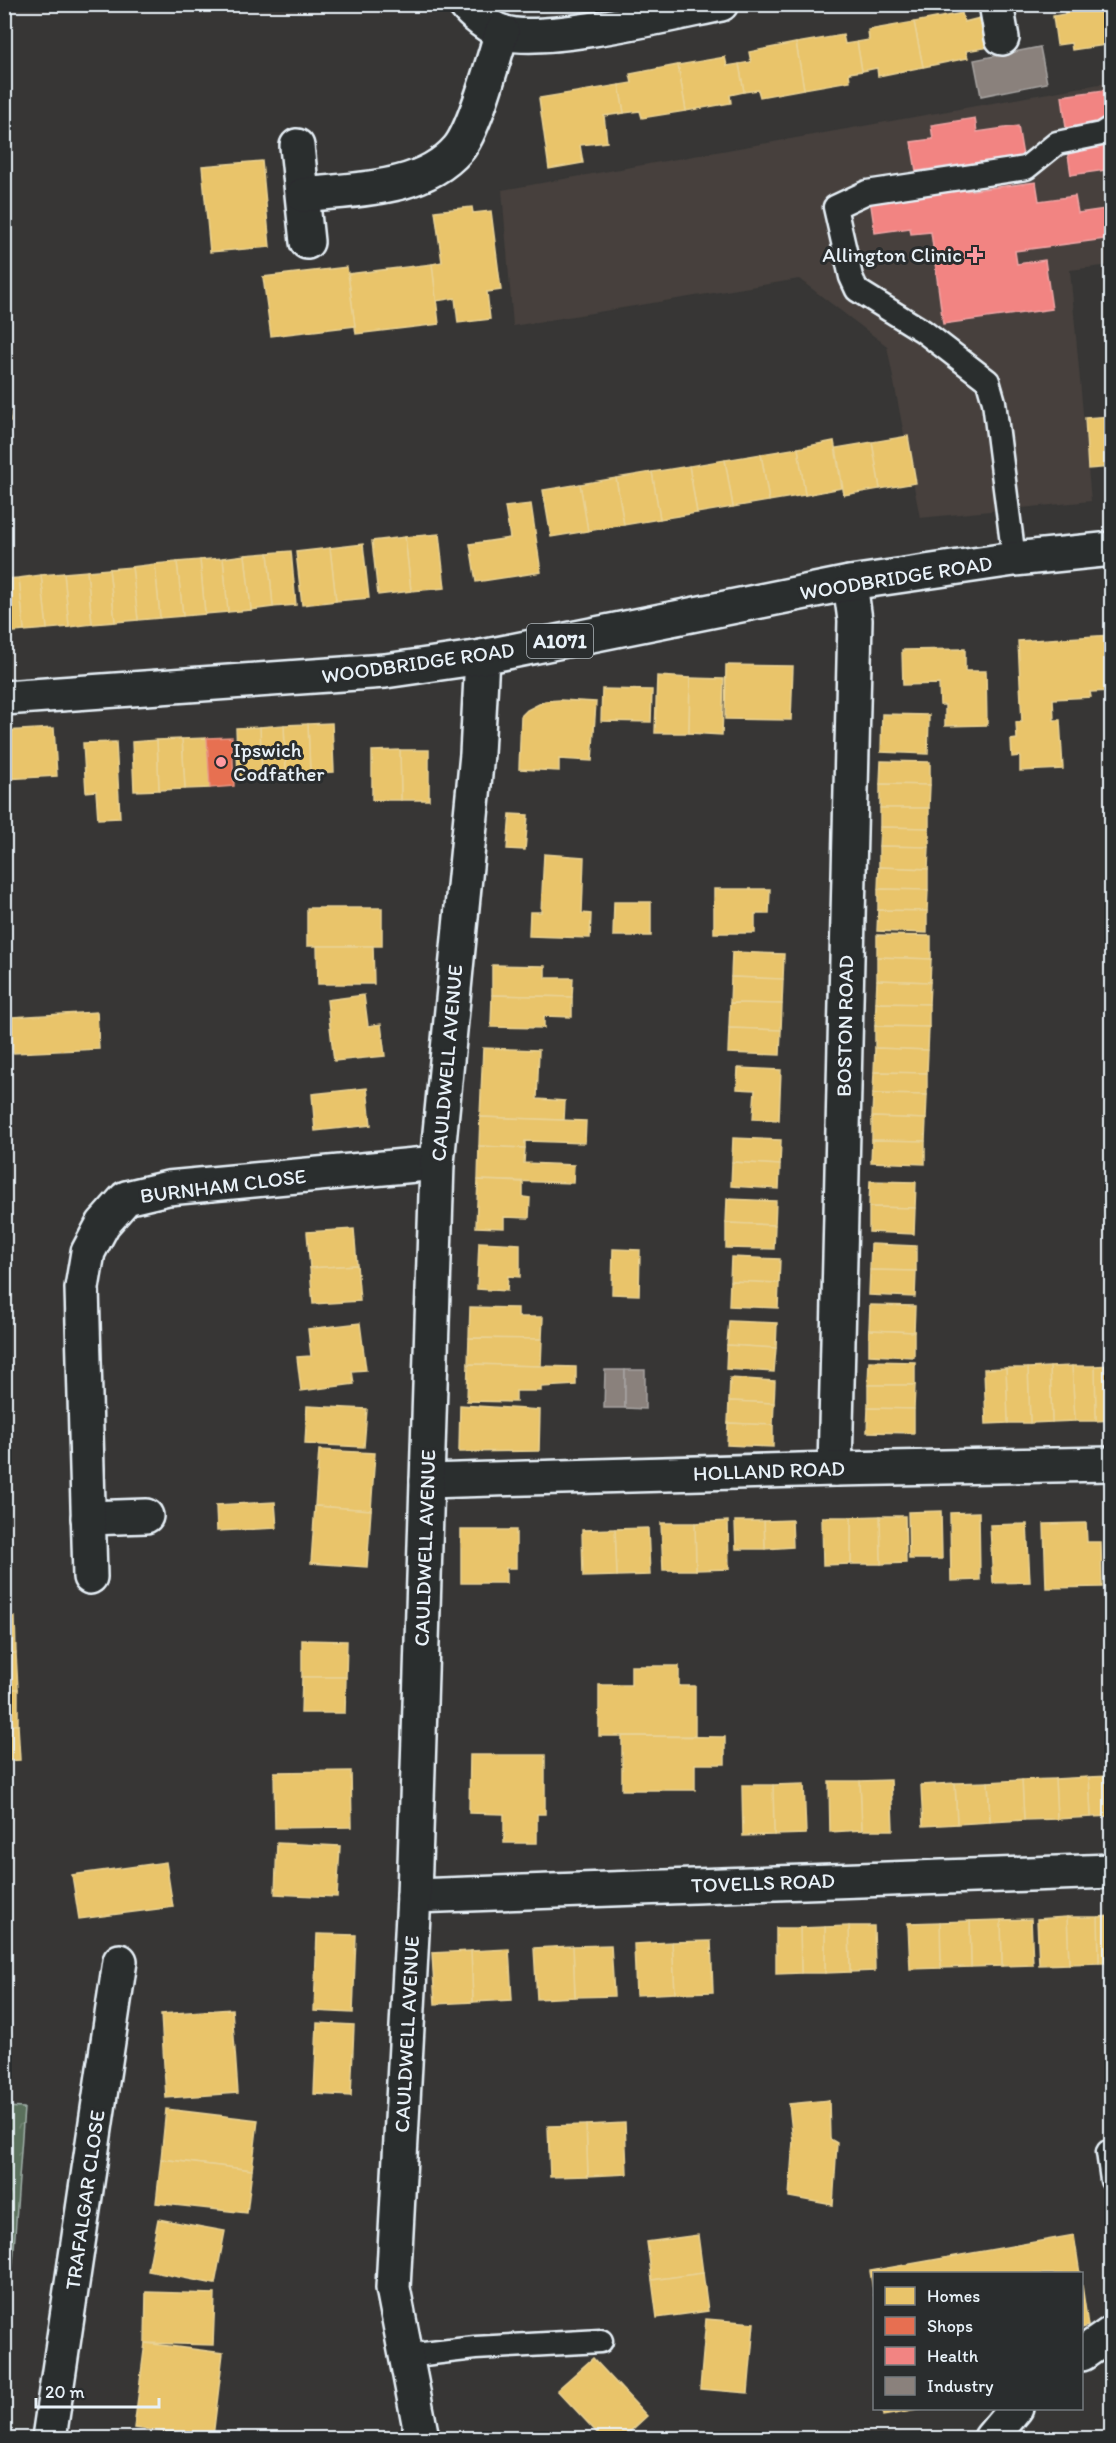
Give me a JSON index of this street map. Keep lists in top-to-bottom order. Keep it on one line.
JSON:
{"streets":{"street":["WOODBRIDGE ROAD","A1071","BOSTON ROAD","CAULDWELL AVENUE","BURNHAM CLOSE","HOLLAND ROAD","TOVELLS ROAD","TRAFALGAR CLOSE"]},"crossings":[["WOODBRIDGE ROAD","BOSTON ROAD"],["WOODBRIDGE ROAD","CAULDWELL AVENUE"],["BOSTON ROAD","HOLLAND ROAD"],["CAULDWELL AVENUE","BURNHAM CLOSE"],["CAULDWELL AVENUE","HOLLAND ROAD"],["CAULDWELL AVENUE","TOVELLS ROAD"]],"places":{"health":["Allington Clinic"],"other":["Ipswich Codfather"]},"legend":["Homes","Shops","Health","Industry"],"scale_bar":"20 m"}
